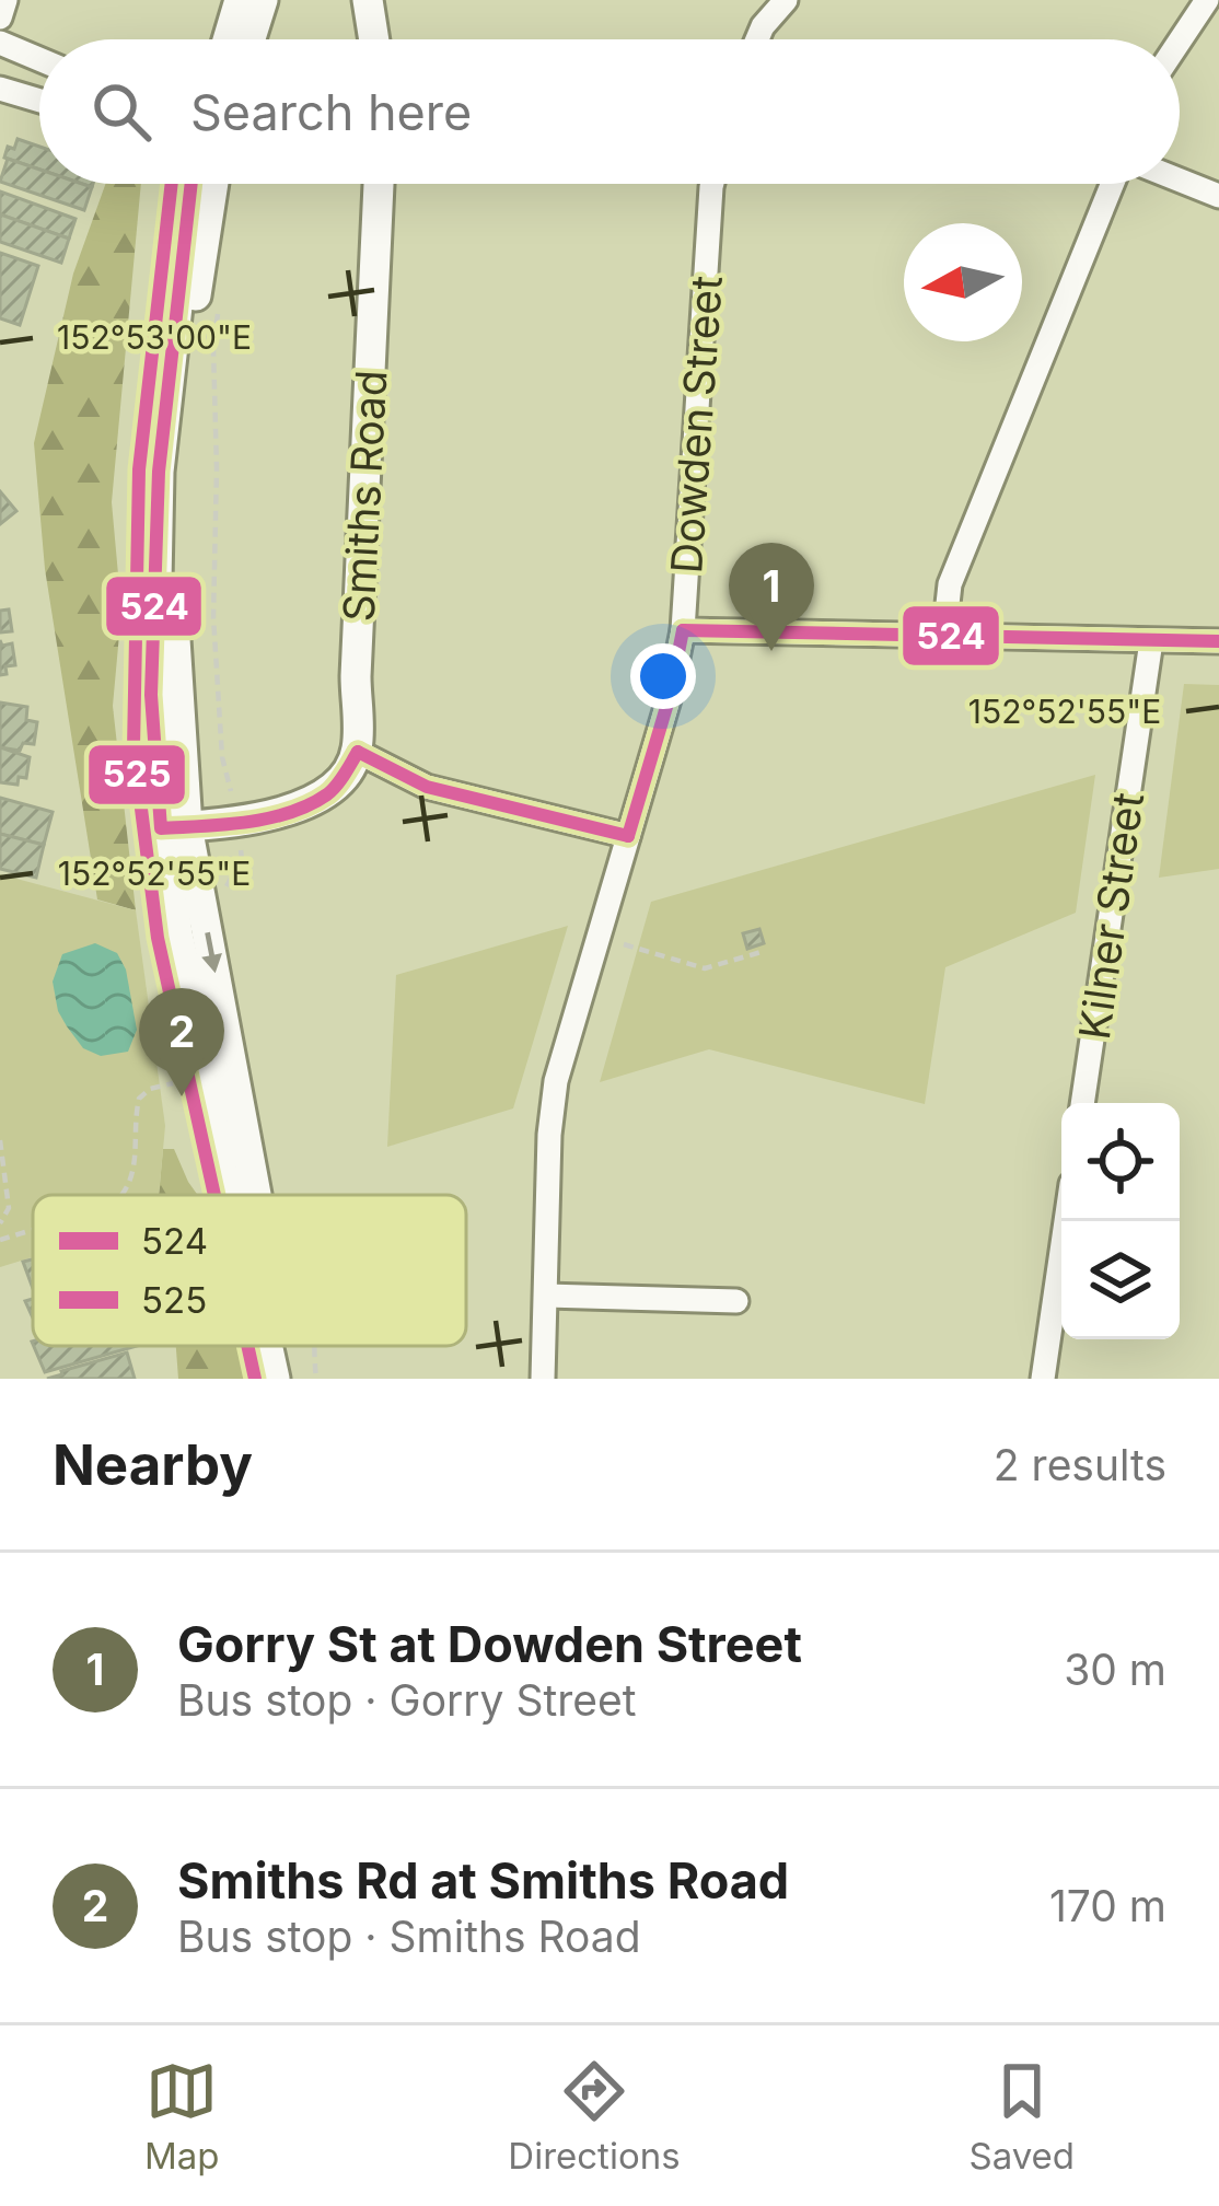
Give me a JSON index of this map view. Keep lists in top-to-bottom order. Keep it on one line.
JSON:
{"streets":{"street":["Dowden Street","Smiths Road","Kilner Street"]},"lines":["transit line 524","transit line 525"],"legend":["524","525"],"north":"left","page":{"search":"Search here","pins":["1","2"],"heading":["Nearby","2 results"],"list":[{"mark":"1","name":"Gorry St at Dowden Street","note":"Bus stop · Gorry Street","value":"30 m"},{"mark":"2","name":"Smiths Rd at Smiths Road","note":"Bus stop · Smiths Road","value":"170 m"}],"nav":["Map","Directions","Saved"]},"coordinates":["152°53'00\"E","152°52'55\"E"]}
